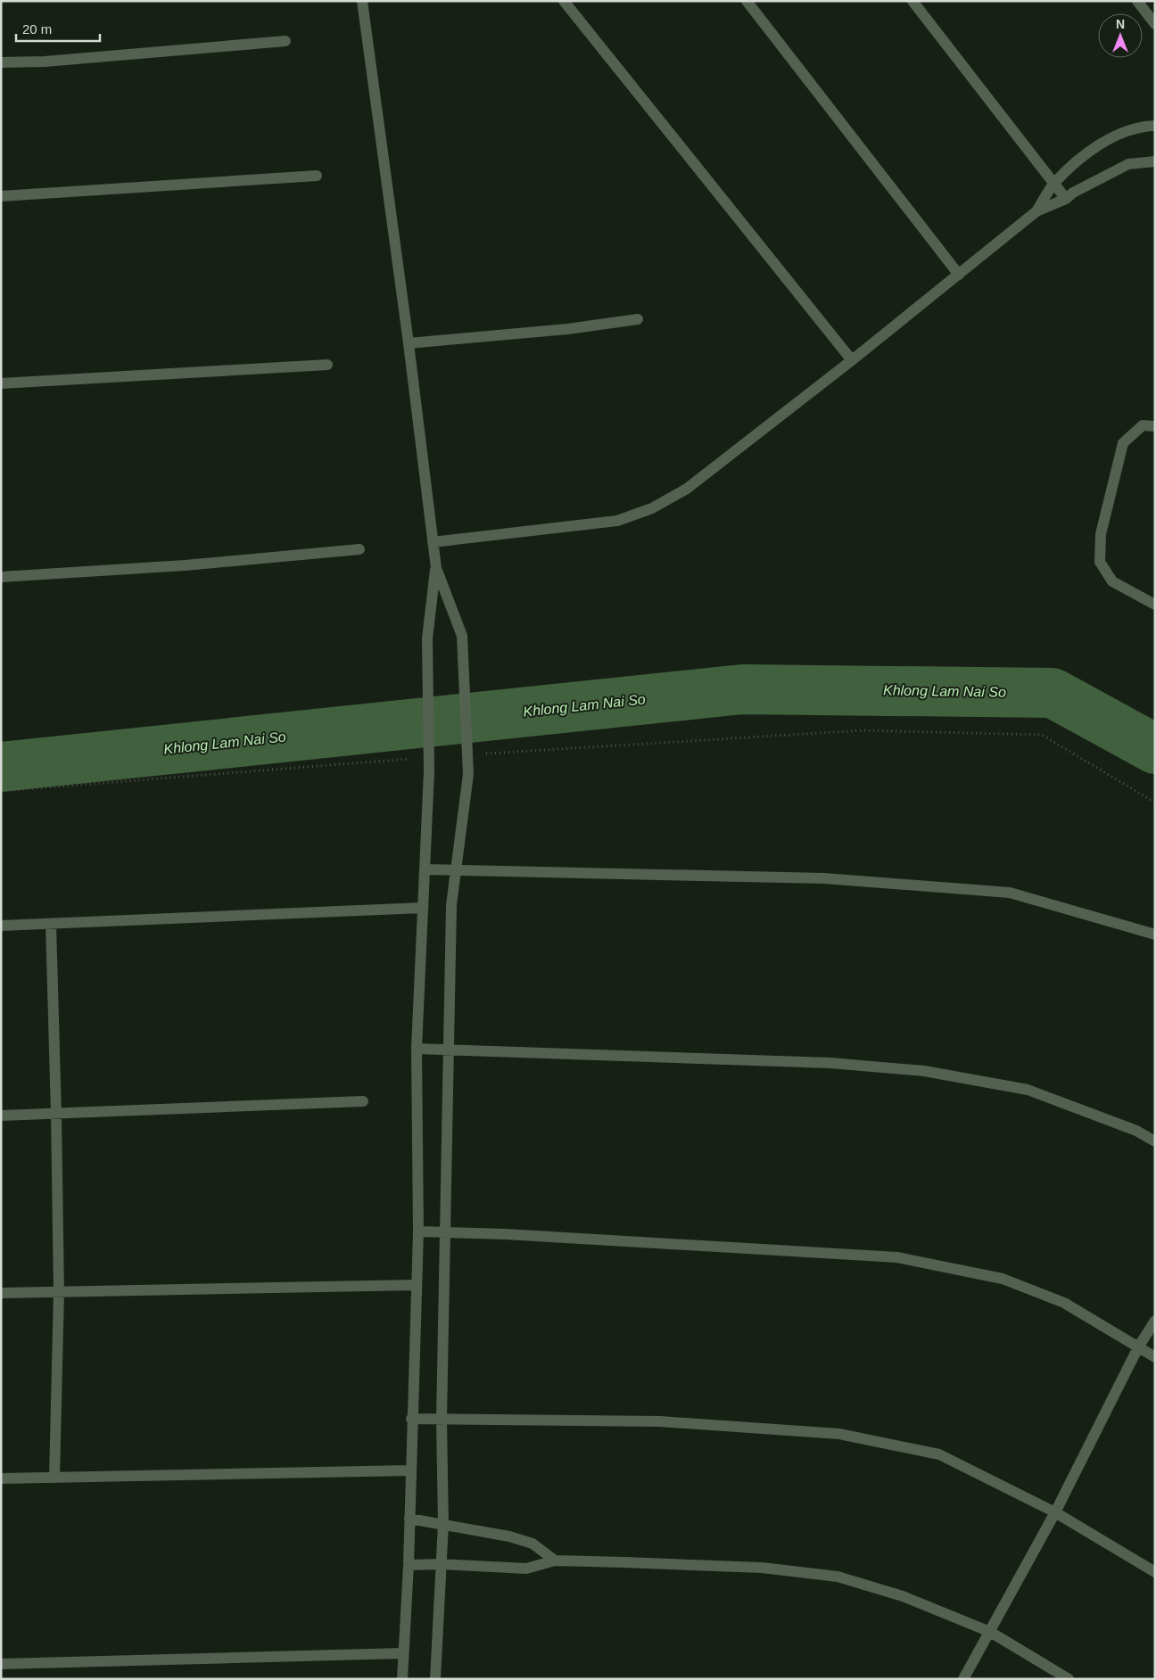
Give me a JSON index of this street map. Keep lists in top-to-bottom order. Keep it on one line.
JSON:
{"water":["Khlong Lam Nai So"],"scale_bar":"20 m","north":"top"}
